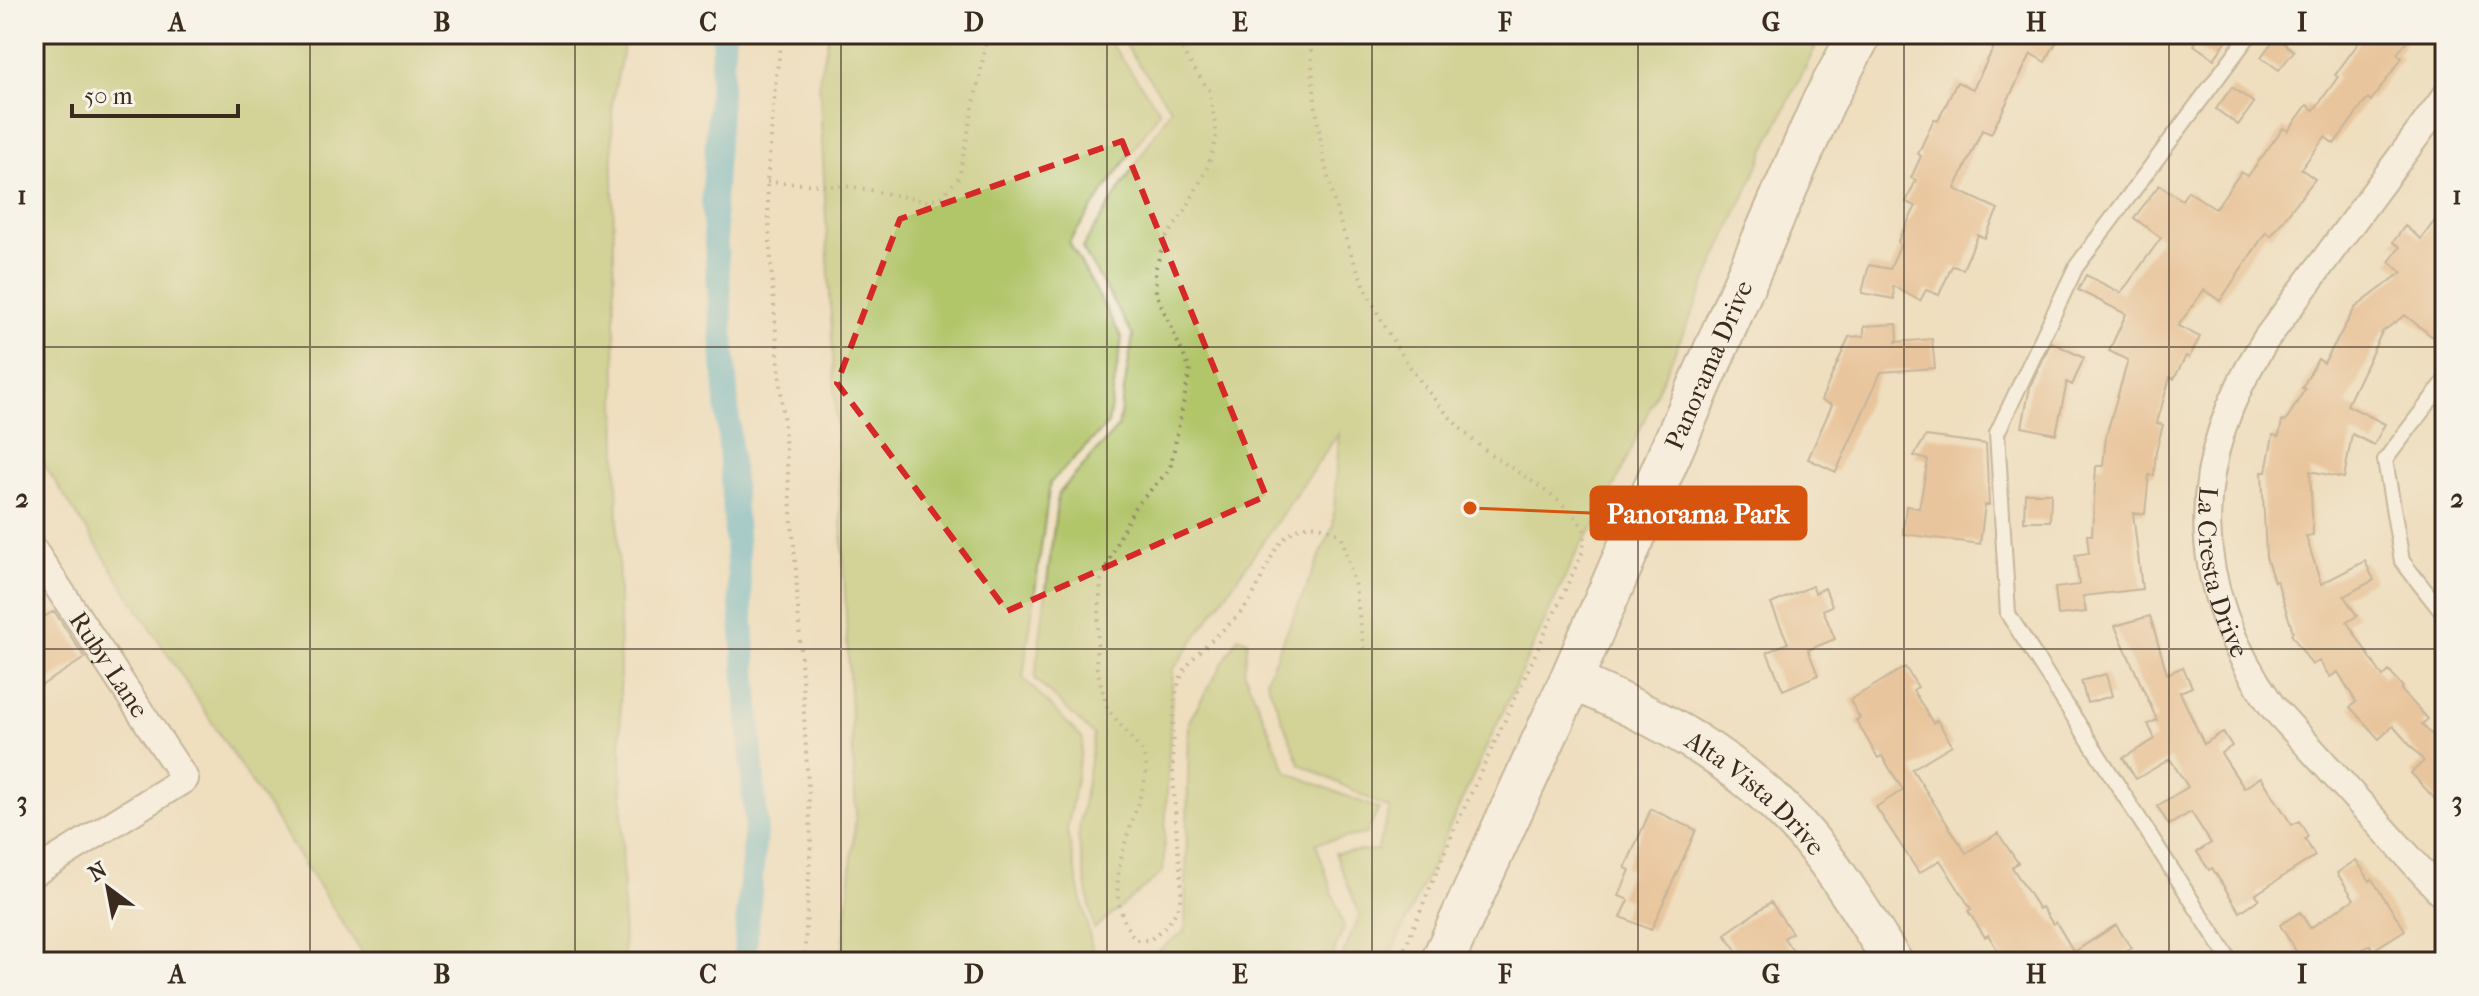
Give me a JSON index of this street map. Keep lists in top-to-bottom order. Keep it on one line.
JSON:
{"streets":{"main road":["Panorama Drive"],"street":["La Cresta Drive","Ruby Lane","Alta Vista Drive"]},"crossings":[["Panorama Drive","Alta Vista Drive"]],"places":["Panorama Park"],"scale_bar":"50 m","north":"top left","grid":{"columns":["A","B","C","D","E","F","G","H","I"],"rows":["1","2","3"]}}
